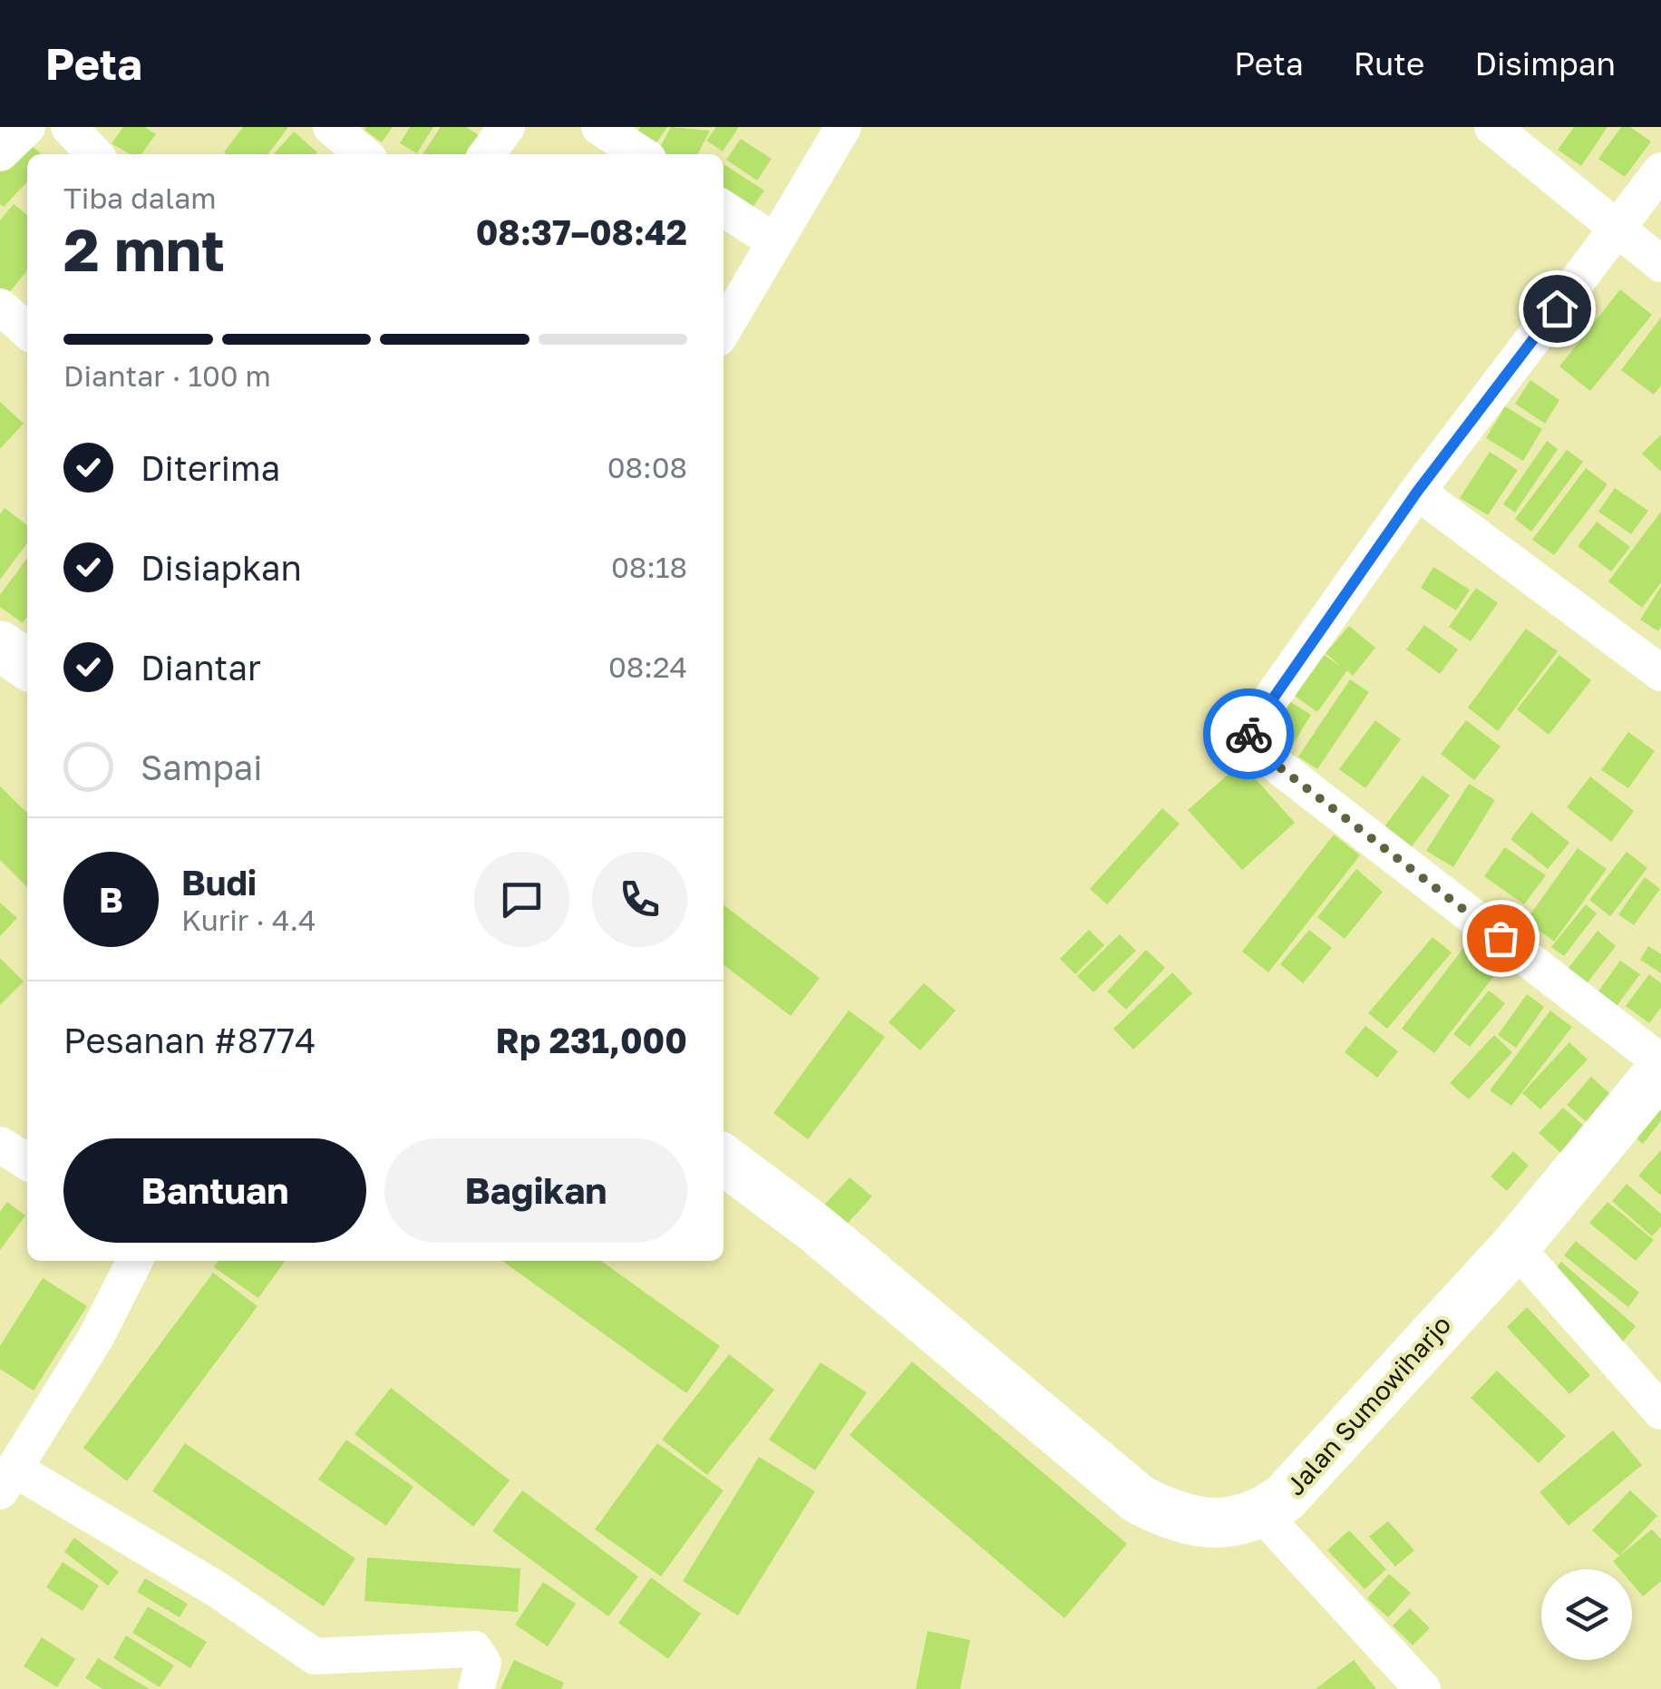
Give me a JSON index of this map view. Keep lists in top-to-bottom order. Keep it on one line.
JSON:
{"streets":{"street":["Jalan Sumowiharjo"]},"page":{"header":"Peta","nav":["Peta","Rute","Disimpan"],"heading":["2 mnt","Tiba dalam","08:37–08:42"],"panel":["Budi","Kurir · 4.4","Pesanan #8774","Rp 231,000"],"bar":"Diantar · 100 m","list":[["Diterima","08:08"],["Disiapkan","08:18"],["Diantar","08:24"],"Sampai"],"round":"B","buttons":["Bantuan","Bagikan"]}}
